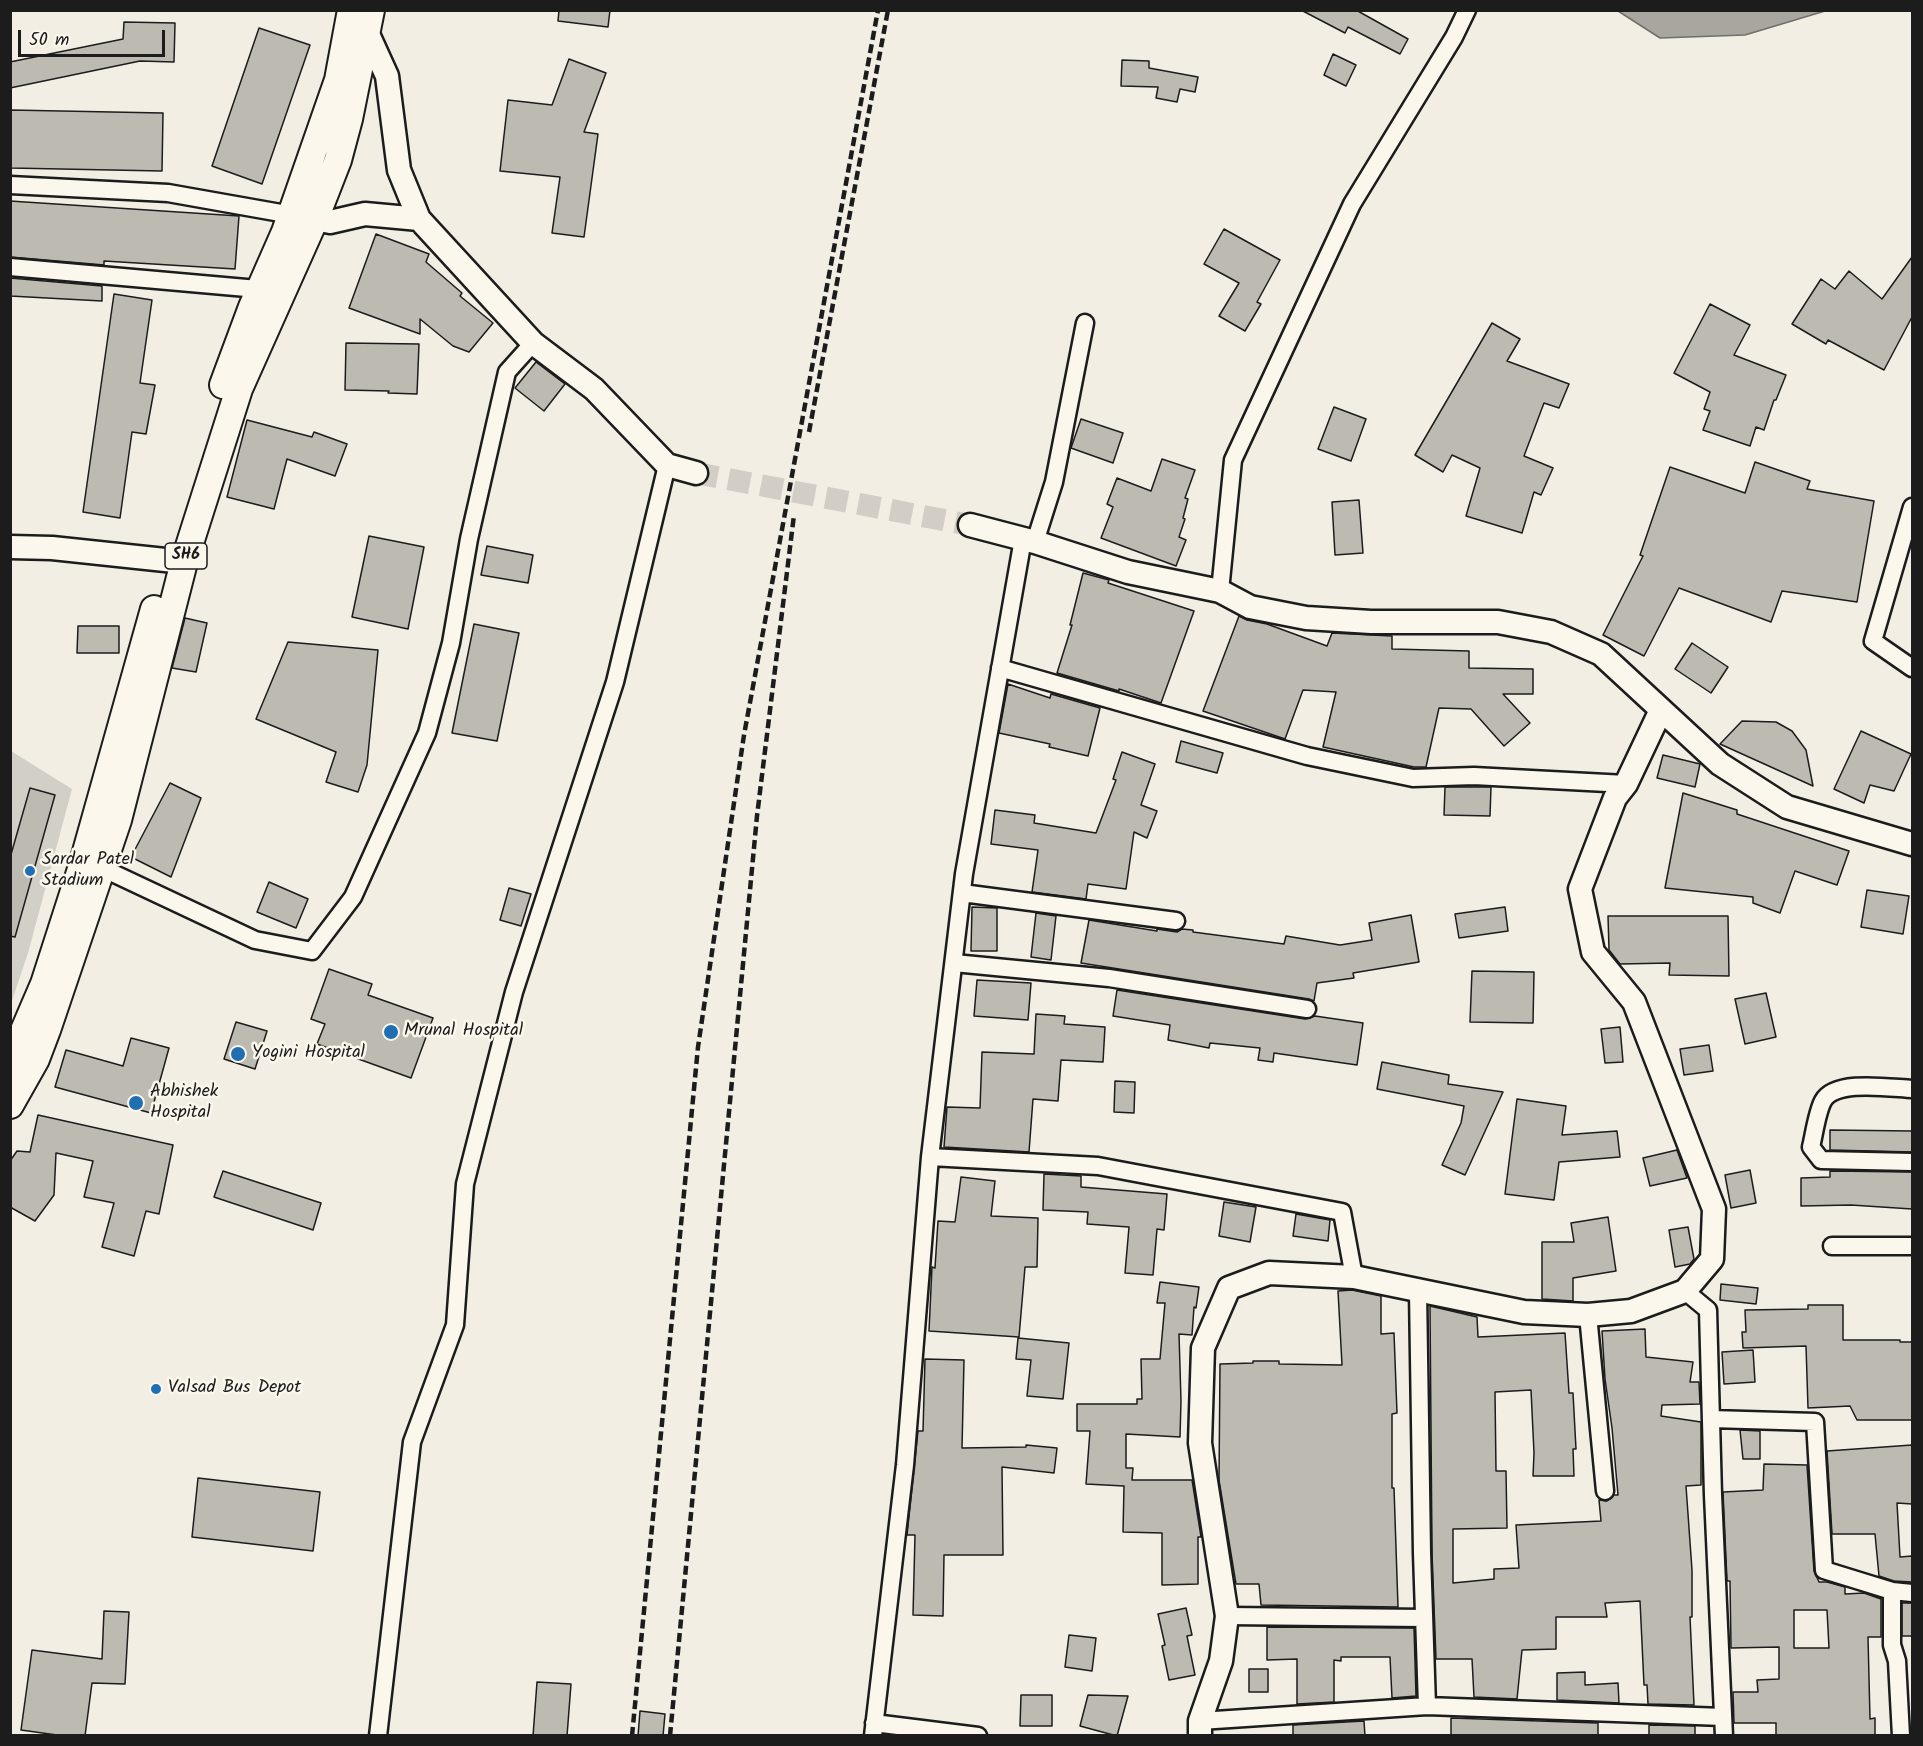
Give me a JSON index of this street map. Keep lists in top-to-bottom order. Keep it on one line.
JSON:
{"streets":{"main road":["SH6"]},"places":["Sardar Patel Stadium","Mrunal Hospital","Yogini Hospital","Abhishek Hospital","Valsad Bus Depot"],"scale_bar":"50 m"}
